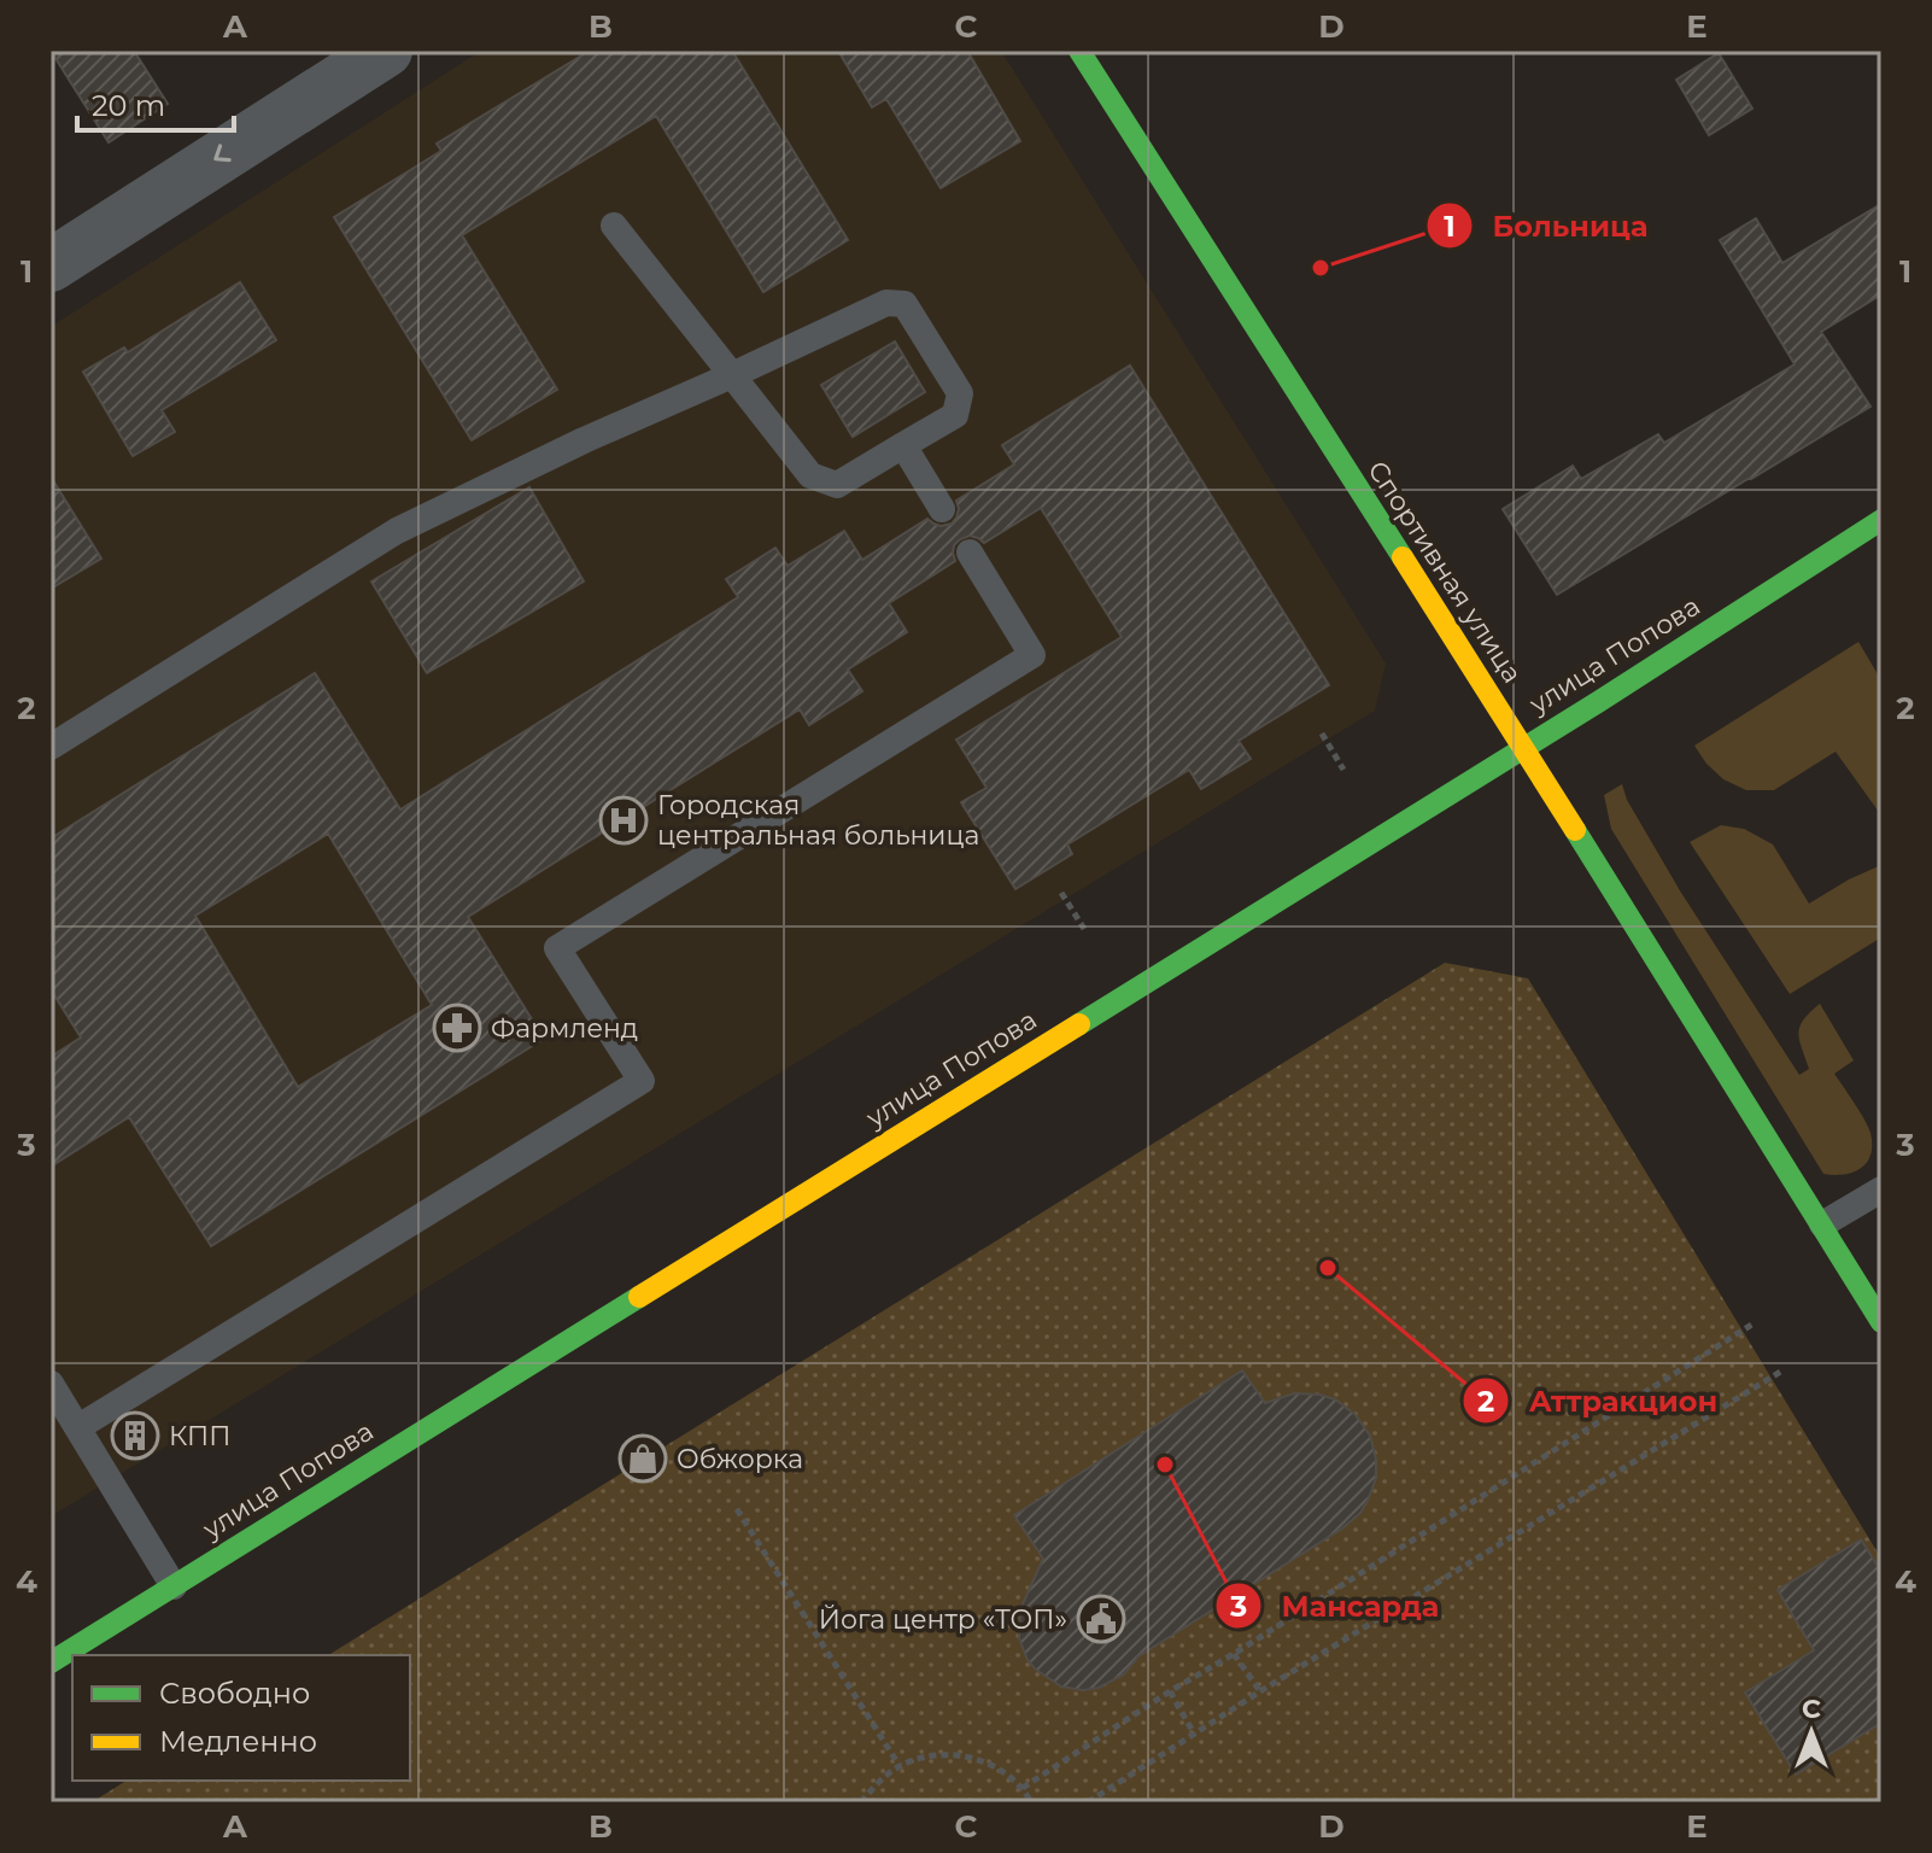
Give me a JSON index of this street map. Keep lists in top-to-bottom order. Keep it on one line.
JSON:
{"streets":{"street":["Спортивная улица","улица Попова"]},"crossings":[["Спортивная улица","улица Попова"]],"places":{"other":["Больница","Аттракцион","Мансарда"],"hospital":["Городская центральная больница"],"pharmacy":["Фармленд"],"building":["КПП"],"shop":["Обжорка"],"public building":["Йога центр «ТОП»"]},"legend":["Свободно","Медленно"],"scale_bar":"20 m","north":"top","grid":{"columns":["A","B","C","D","E"],"rows":["1","2","3","4"]}}
